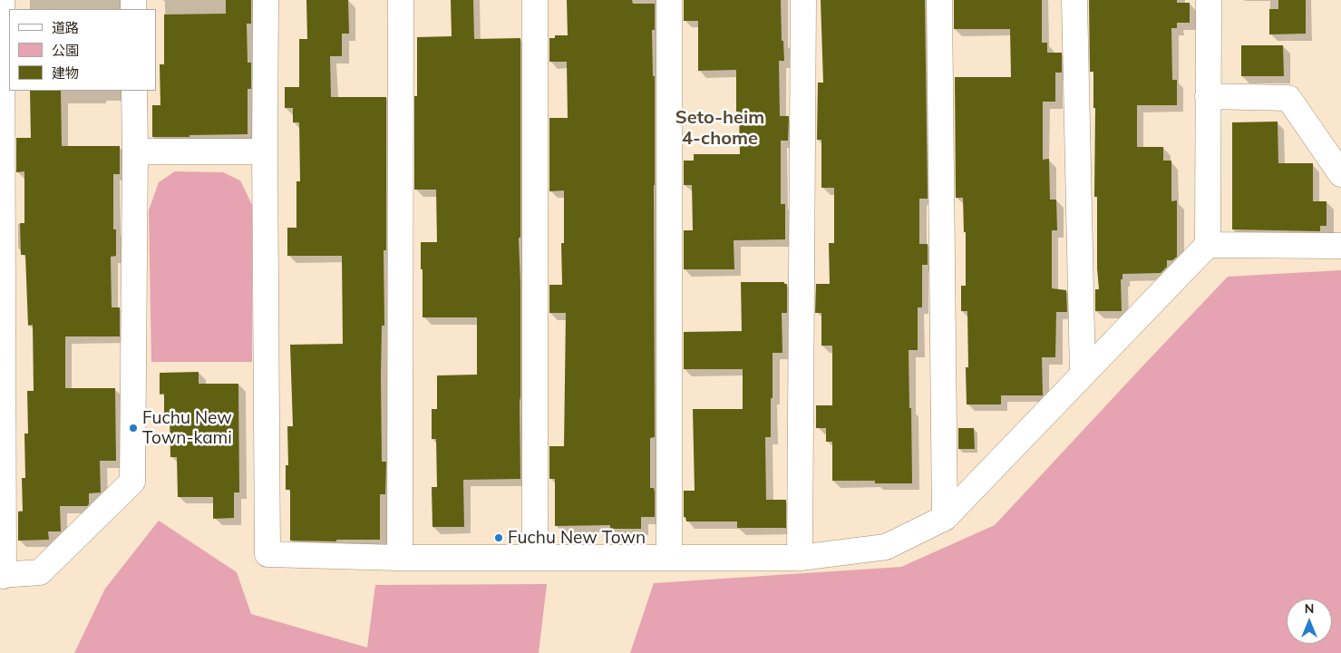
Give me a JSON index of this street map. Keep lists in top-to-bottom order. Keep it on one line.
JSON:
{"districts":["Seto-heim 4-chome"],"places":["Fuchu New Town-kami","Fuchu New Town"],"legend":["道路","公園","建物"],"north":"top"}
